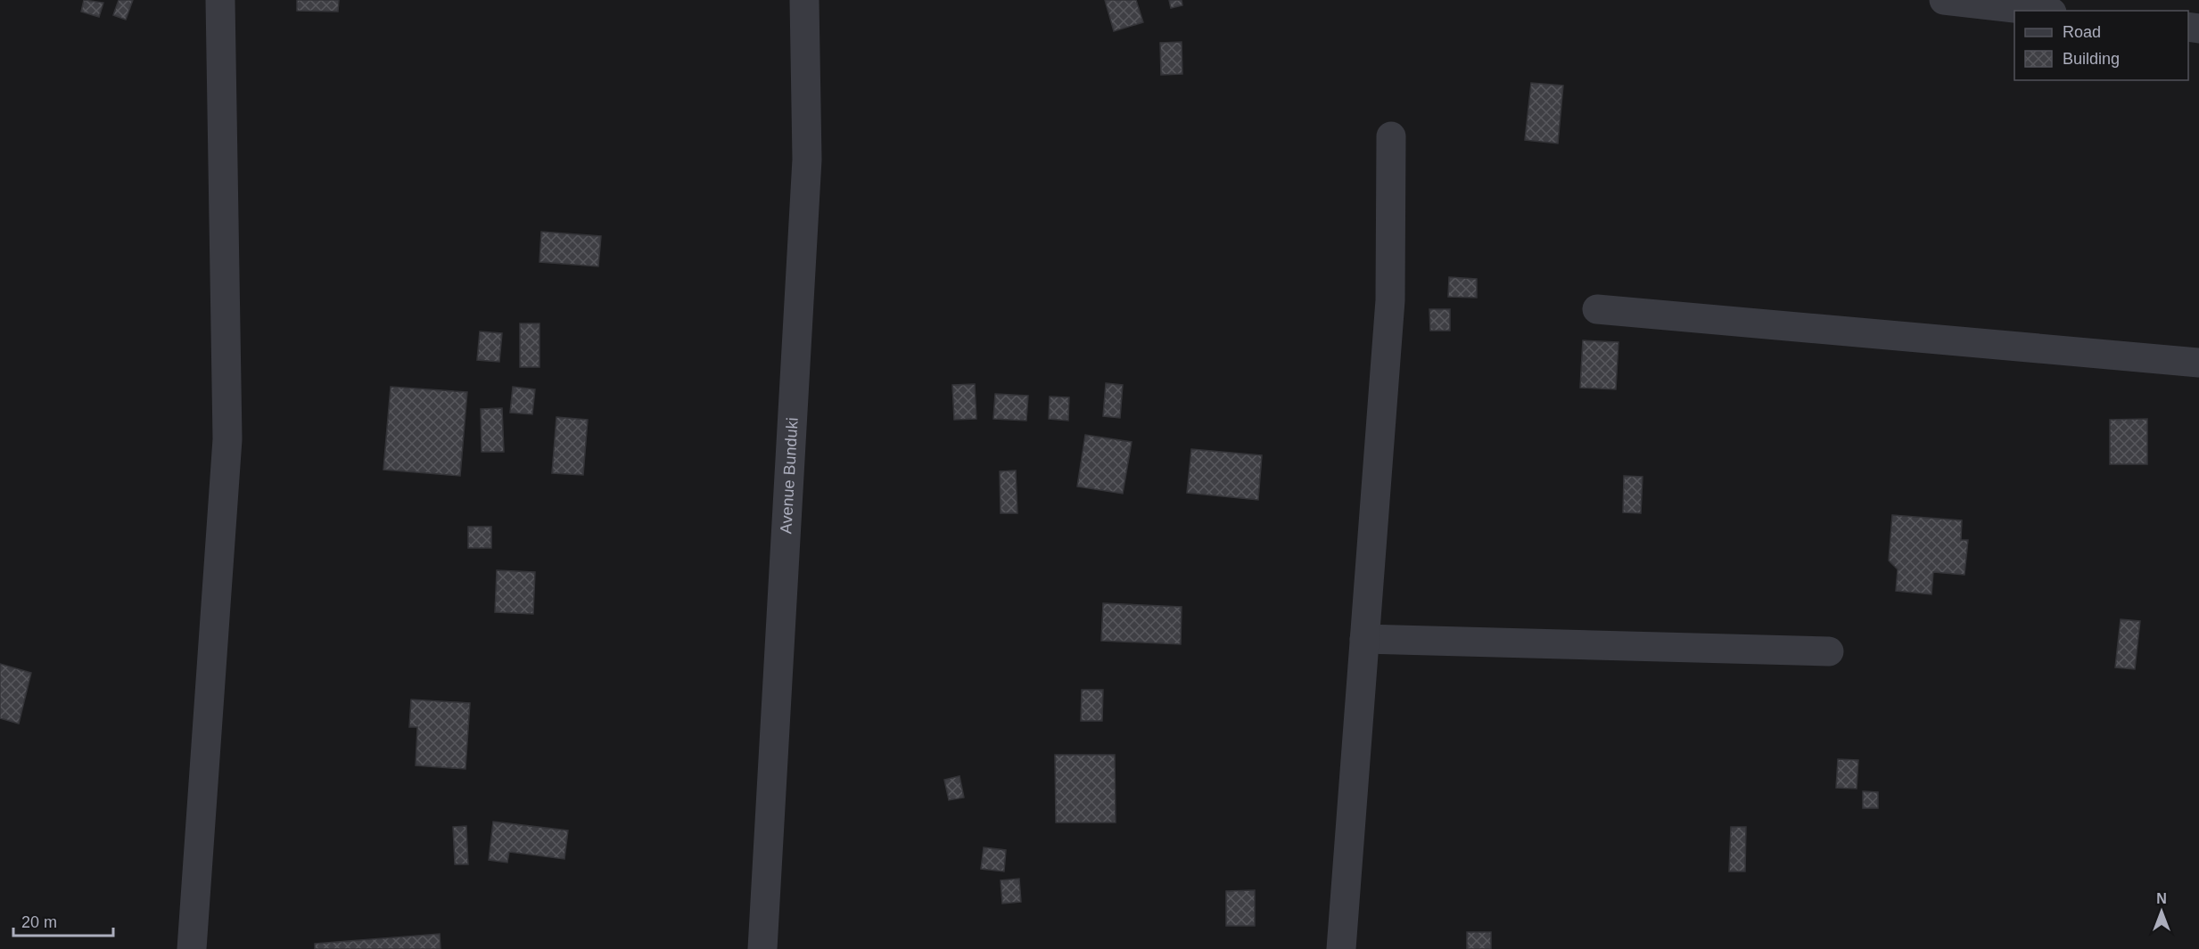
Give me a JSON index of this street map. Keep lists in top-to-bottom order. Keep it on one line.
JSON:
{"streets":{"street":["Avenue Bunduki"]},"legend":["Road","Building"],"scale_bar":"20 m","north":"top"}
